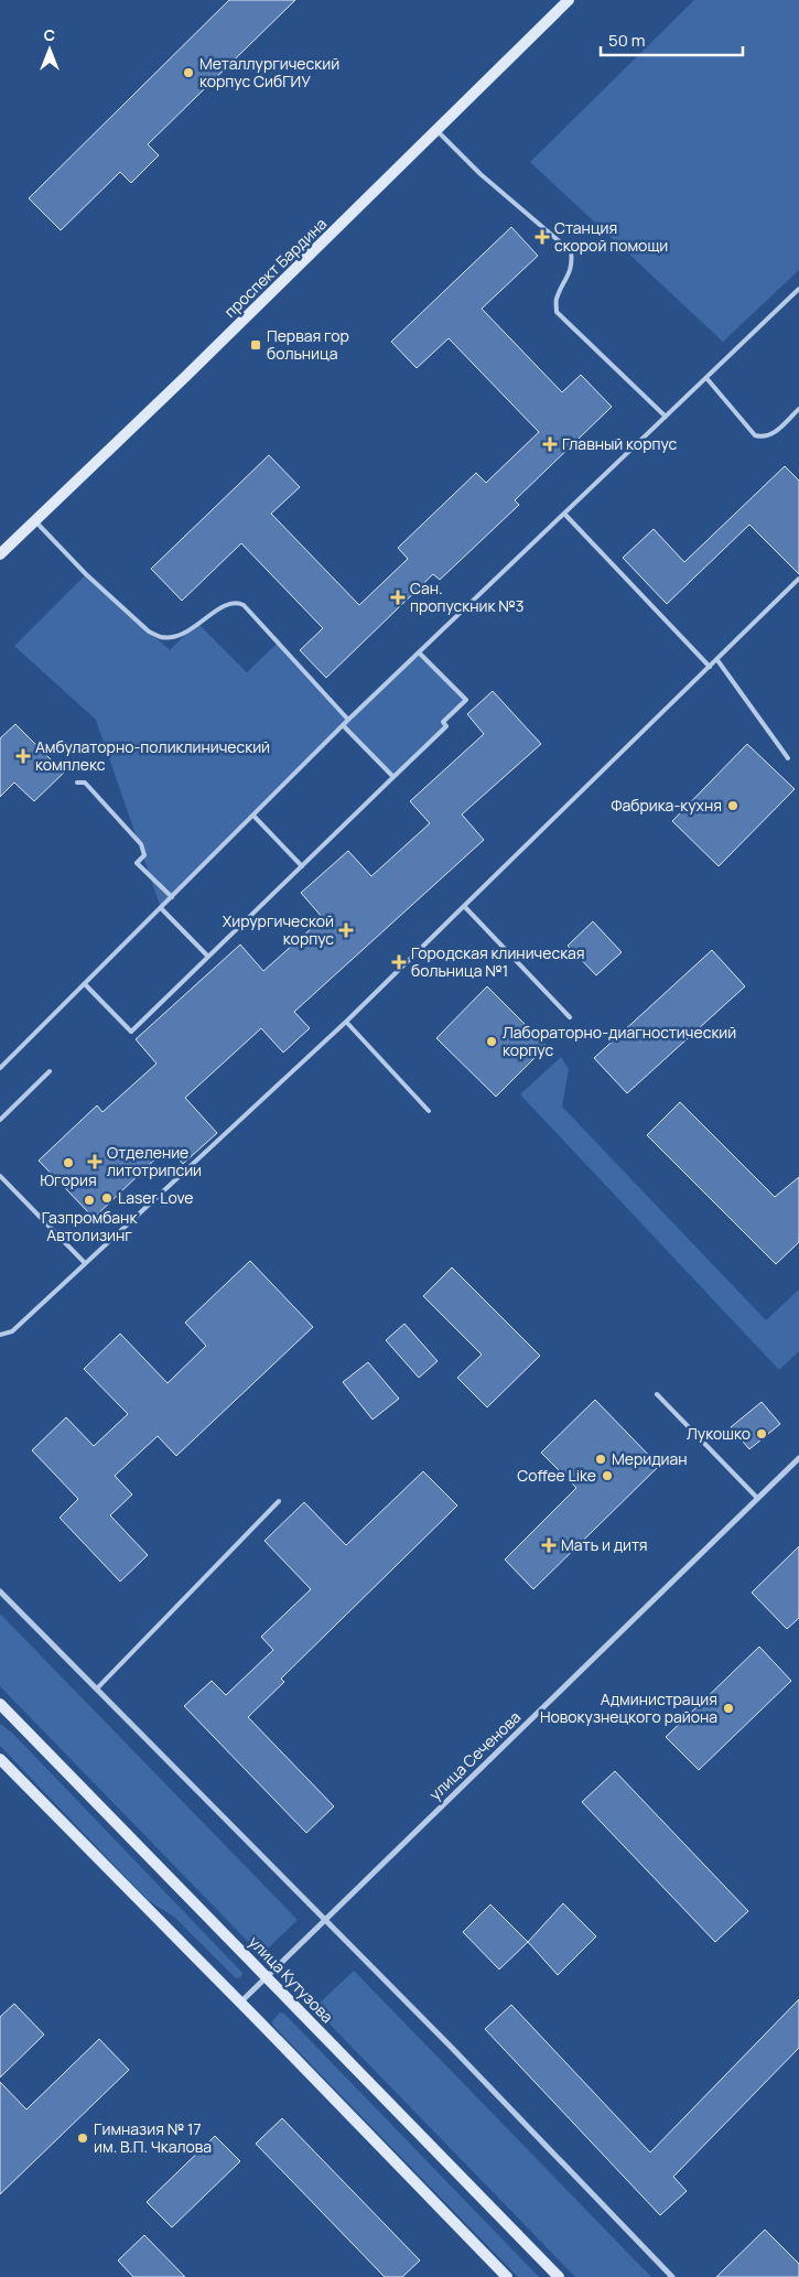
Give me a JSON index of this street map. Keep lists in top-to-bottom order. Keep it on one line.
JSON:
{"streets":{"main road":["проспект Бардина","улица Кутузова"],"street":["улица Сеченова"]},"crossings":[["улица Сеченова","улица Кутузова"]],"places":{"other":["Металлургический корпус СибГИУ","Фабрика-кухня","Лабораторно-диагностический корпус","Югория","Laser Love","Газпромбанк Автолизинг","Лукошко","Меридиан","Coffee Like","Администрация Новокузнецкого района","Гимназия № 17 им. В.П. Чкалова"],"health":["Станция скорой помощи","Главный корпус","Сан. пропускник №3","Амбулаторно-поликлинический комплекс","Хирургической корпус","Городская клиническая больница №1","Отделение литотрипсии","Мать и дитя"],"transit":["Первая гор больница"]},"scale_bar":"50 m","north":"top"}
